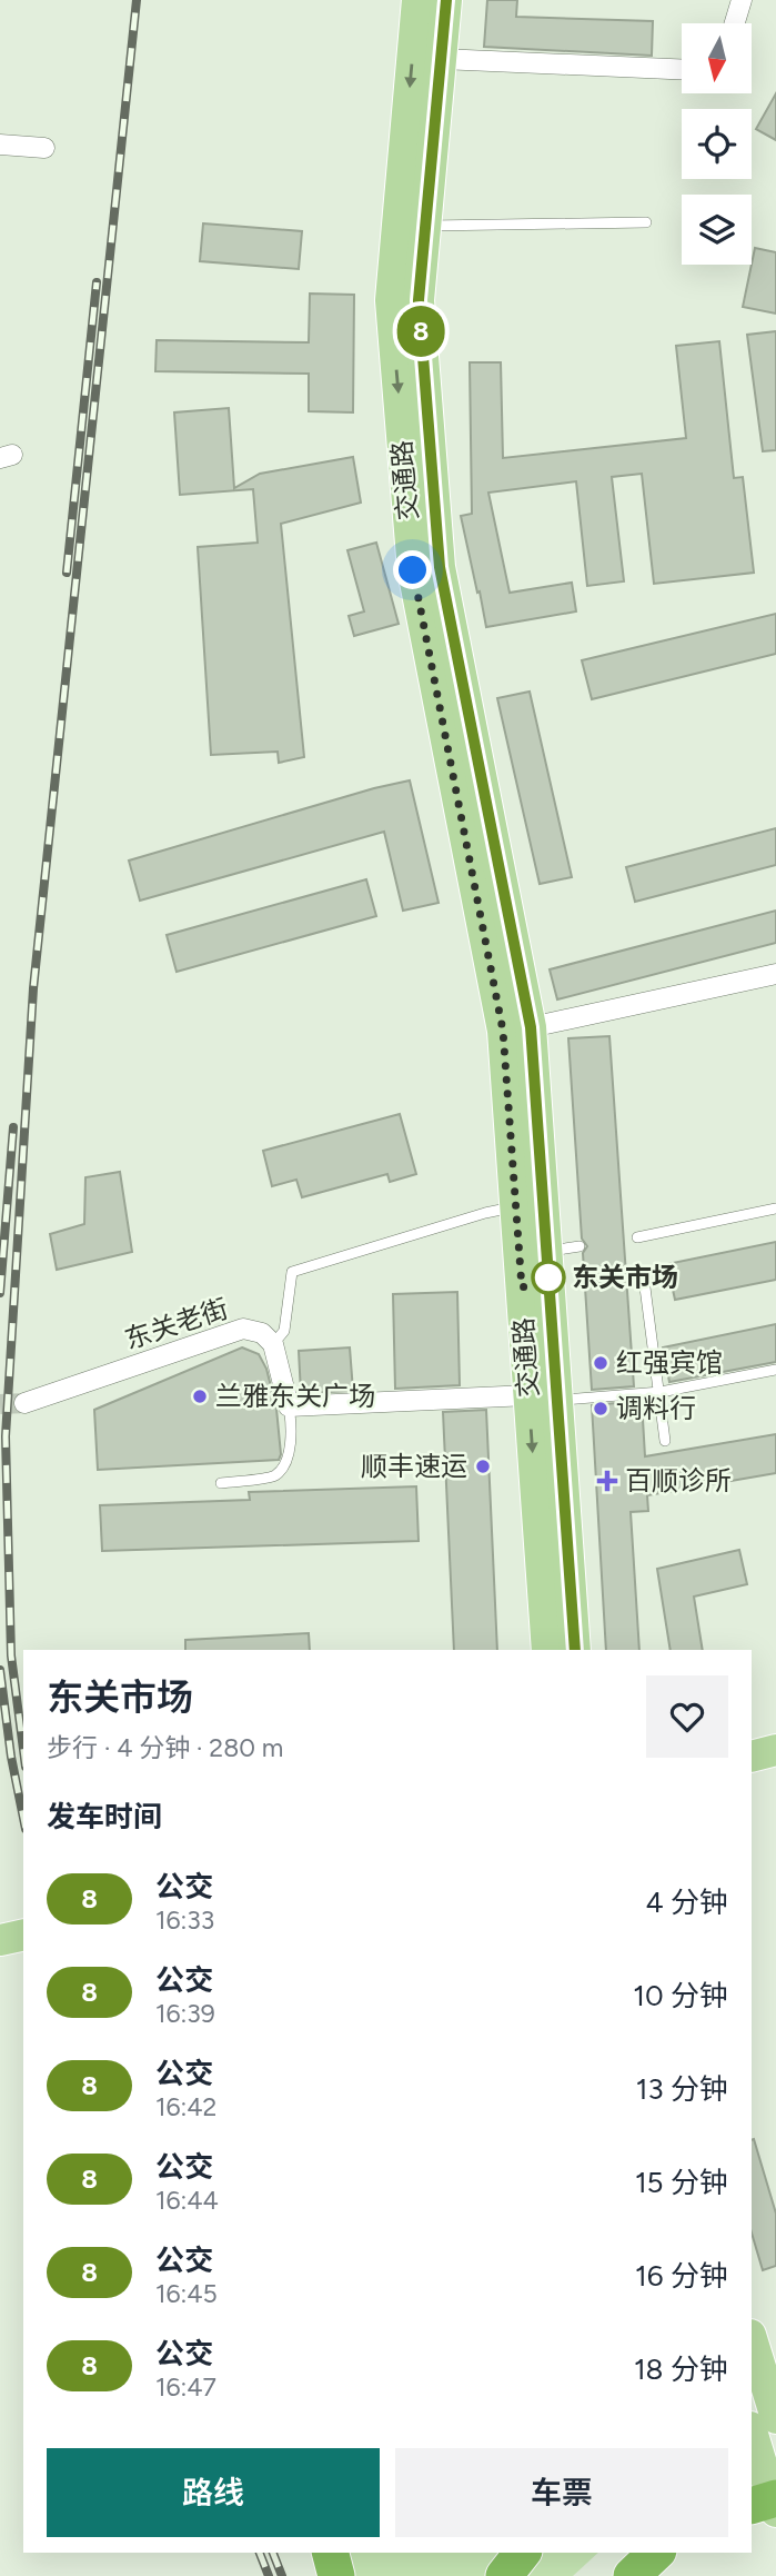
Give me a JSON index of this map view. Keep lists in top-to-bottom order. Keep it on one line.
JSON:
{"streets":{"main road":["交通路"],"street":["东关老街"]},"places":{"other":["东关市场","红强宾馆","兰雅东关广场","调料行","顺丰速运"],"health":["百顺诊所"]},"lines":["bus line 8"],"north":"bottom","page":{"on_map":"8","heading":[["东关市场","步行 · 4 分钟 · 280 m"],"发车时间"],"list":[{"mark":"8","name":"公交","note":"16:33","value":"4 分钟"},{"mark":"8","name":"公交","note":"16:39","value":"10 分钟"},{"mark":"8","name":"公交","note":"16:42","value":"13 分钟"},{"mark":"8","name":"公交","note":"16:44","value":"15 分钟"},{"mark":"8","name":"公交","note":"16:45","value":"16 分钟"},{"mark":"8","name":"公交","note":"16:47","value":"18 分钟"}],"buttons":["路线","车票"]}}
